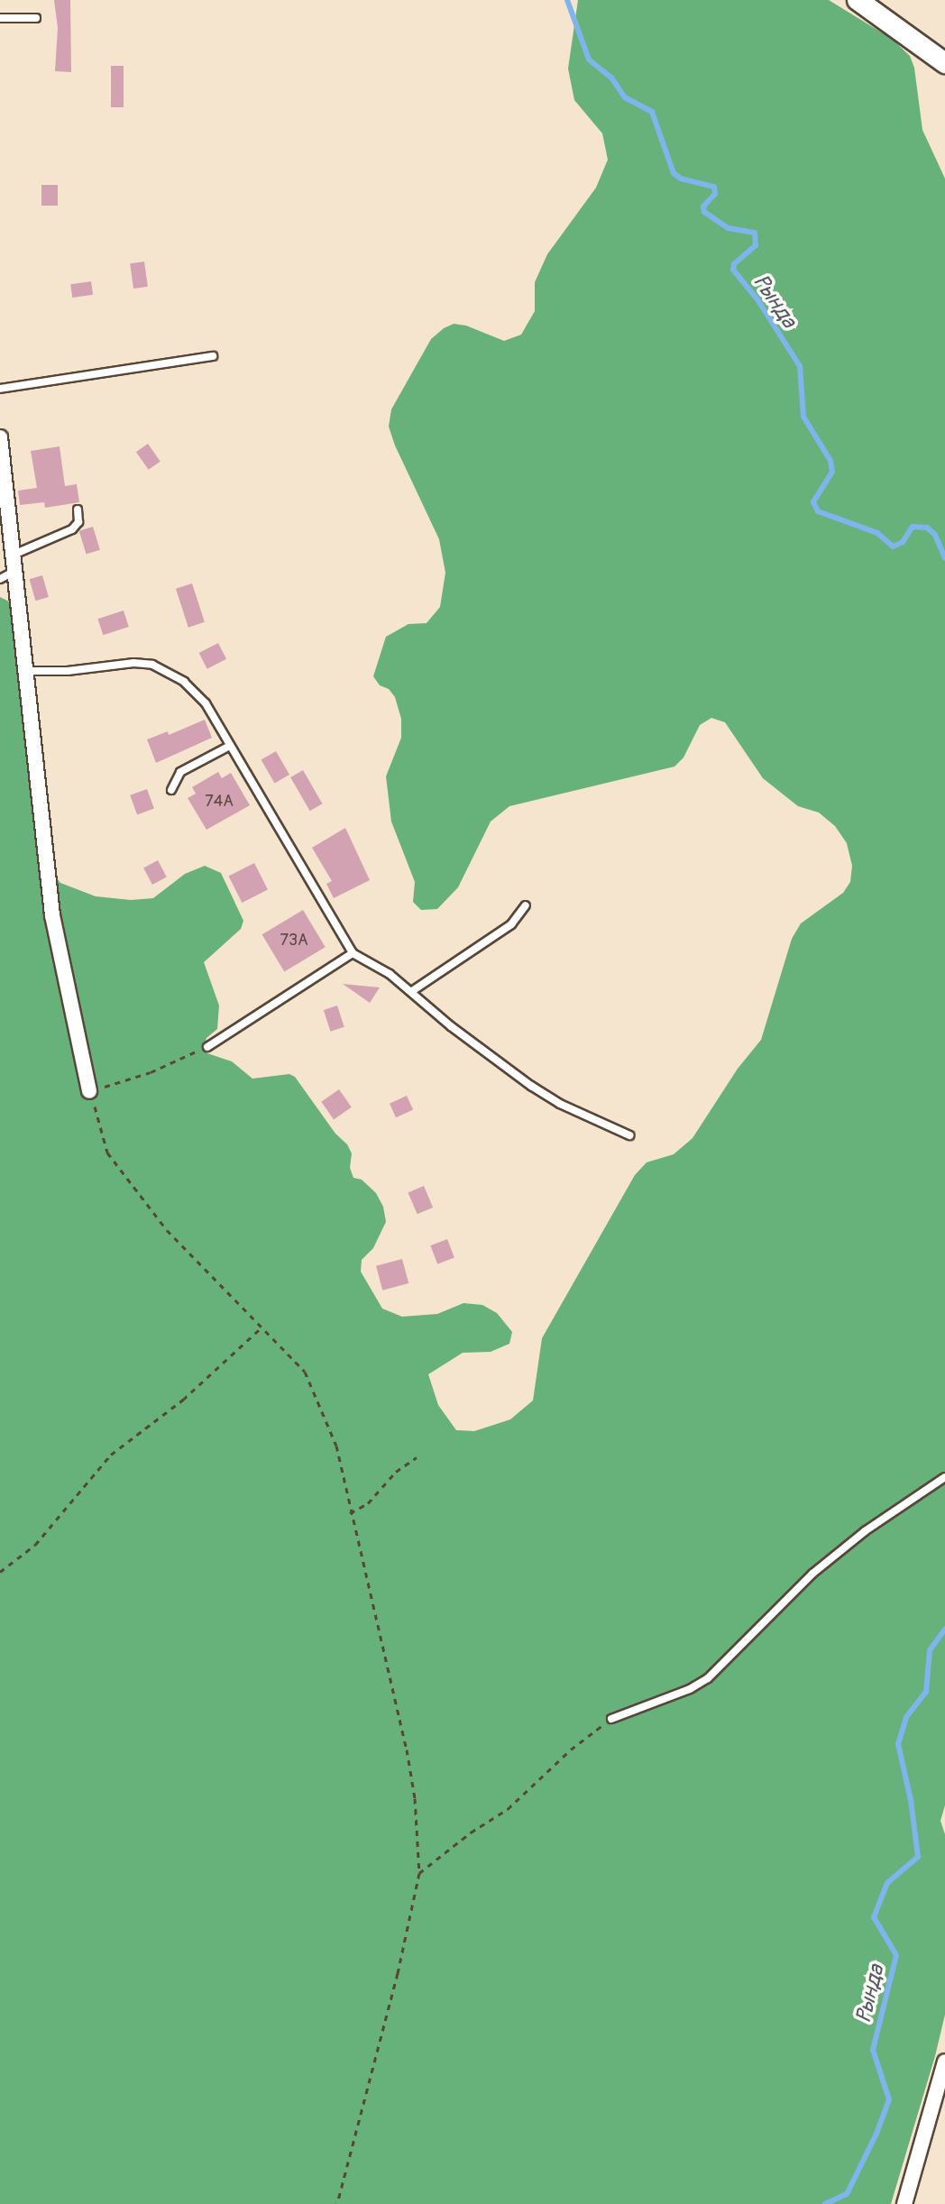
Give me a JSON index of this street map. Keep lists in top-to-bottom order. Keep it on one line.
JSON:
{"water":["Рында"],"house_numbers":["74А","73А"]}
